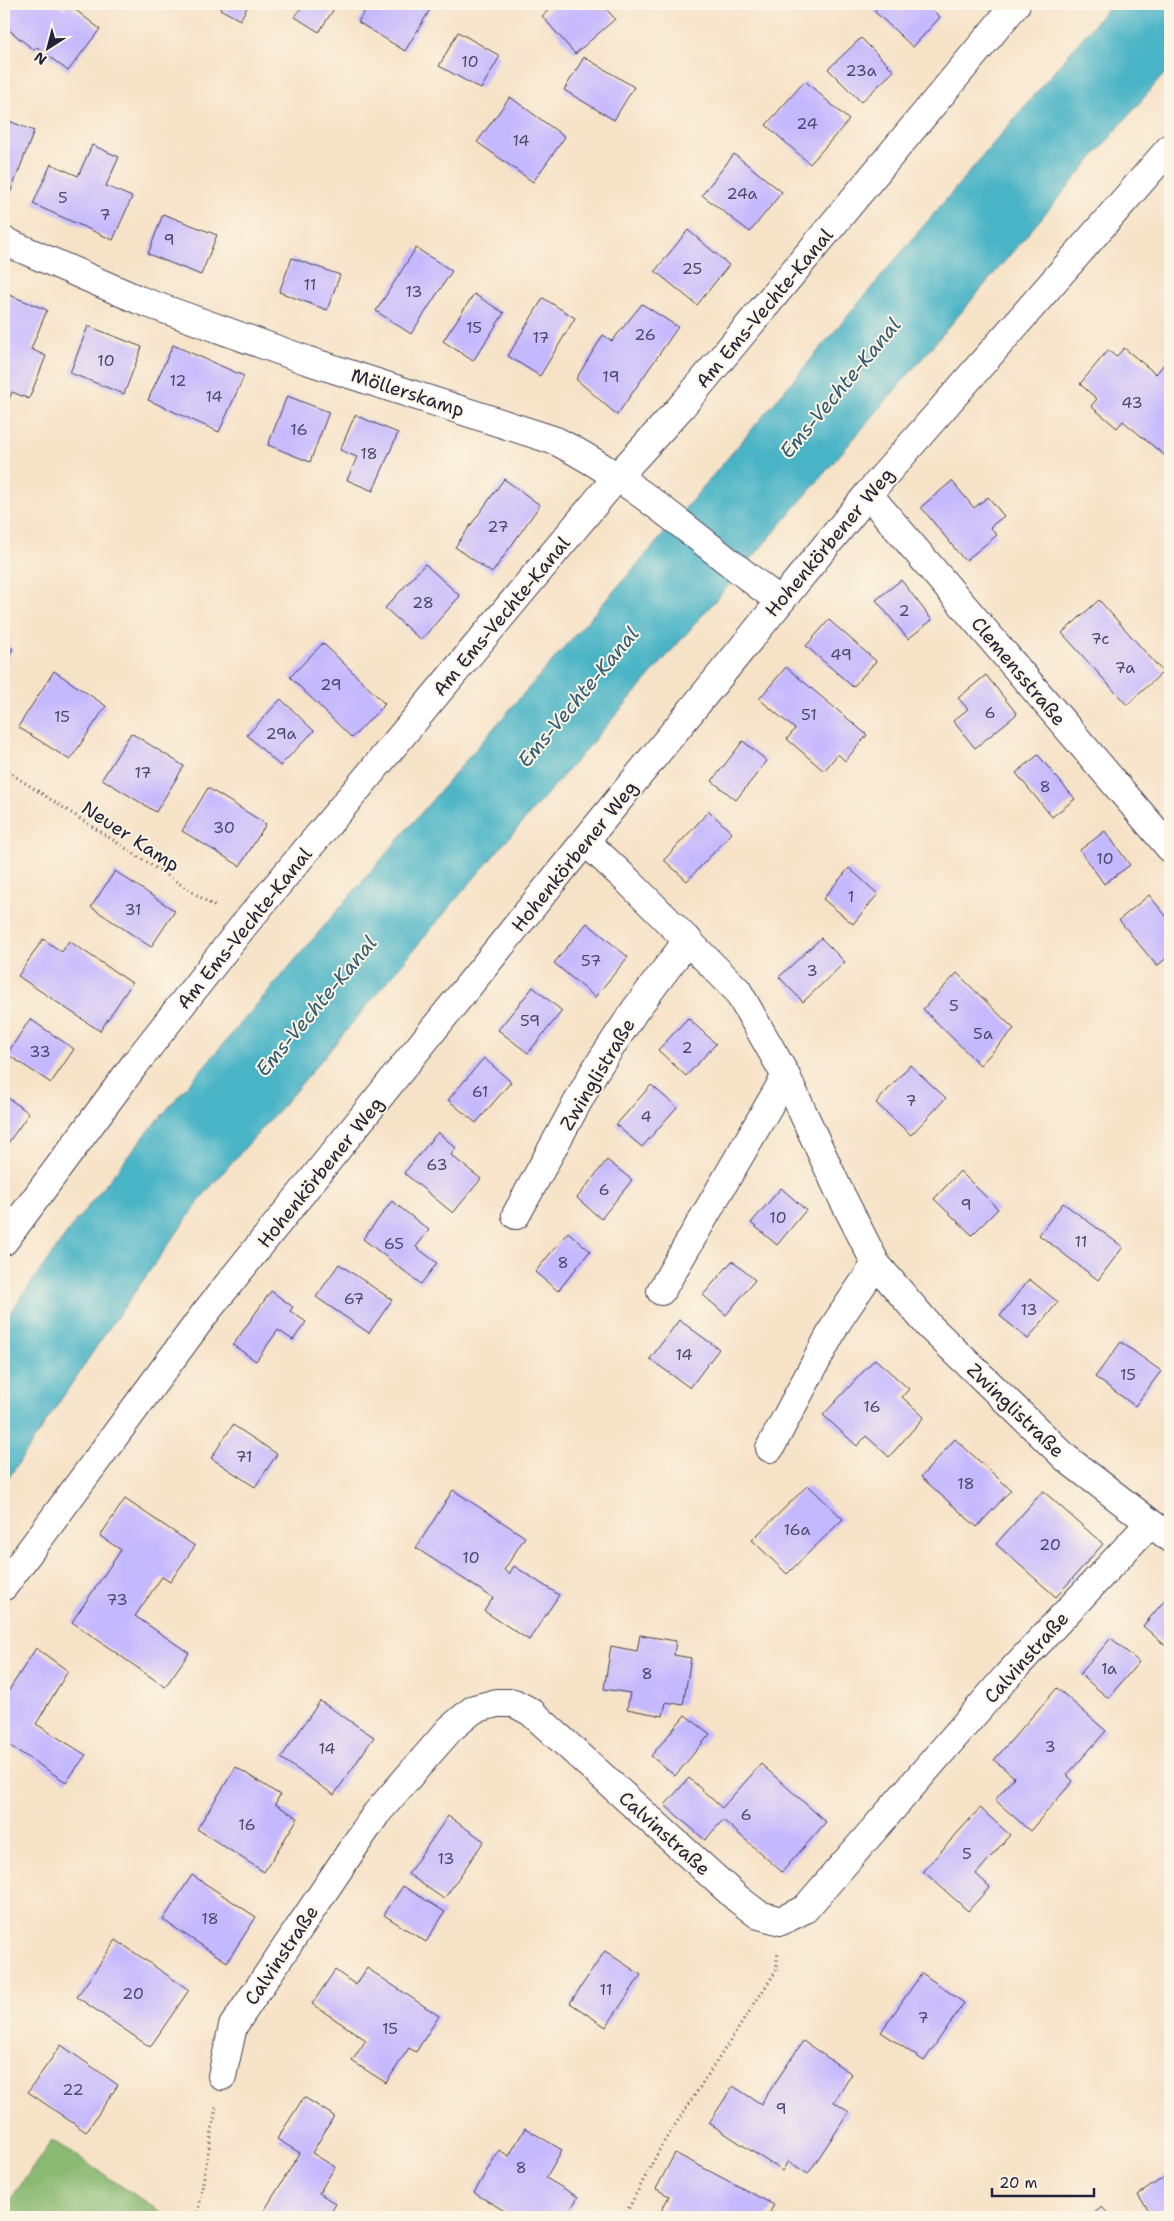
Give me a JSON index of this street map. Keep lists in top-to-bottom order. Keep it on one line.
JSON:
{"streets":{"street":["Am Ems-Vechte-Kanal","Möllerskamp","Hohenkörbener Weg","Clemensstraße","Zwinglistraße","Calvinstraße"],"path":["Neuer Kamp"]},"crossings":[["Am Ems-Vechte-Kanal","Möllerskamp"],["Am Ems-Vechte-Kanal","Neuer Kamp"],["Möllerskamp","Hohenkörbener Weg"],["Hohenkörbener Weg","Clemensstraße"],["Hohenkörbener Weg","Zwinglistraße"],["Zwinglistraße","Calvinstraße"]],"water":["Ems-Vechte-Kanal"],"house_numbers":["10","23a","24","14","24a","5","7","9","25","11","13","15","26","17","10","19","12","14","43","16","18","27","28","2","7c","49","7a","29","6","51","15","29a","17","8","30","10","1","31","57","3","5","59","5a","2","33","61","7","4","63","6","9","10","11","65","8","67","13","14","15","16","71","18","16a","20","10","73","1a","8","3","14","6","16","5","13","18","11","20","7","15","22","9","8"],"scale_bar":"20 m","north":"bottom left"}
